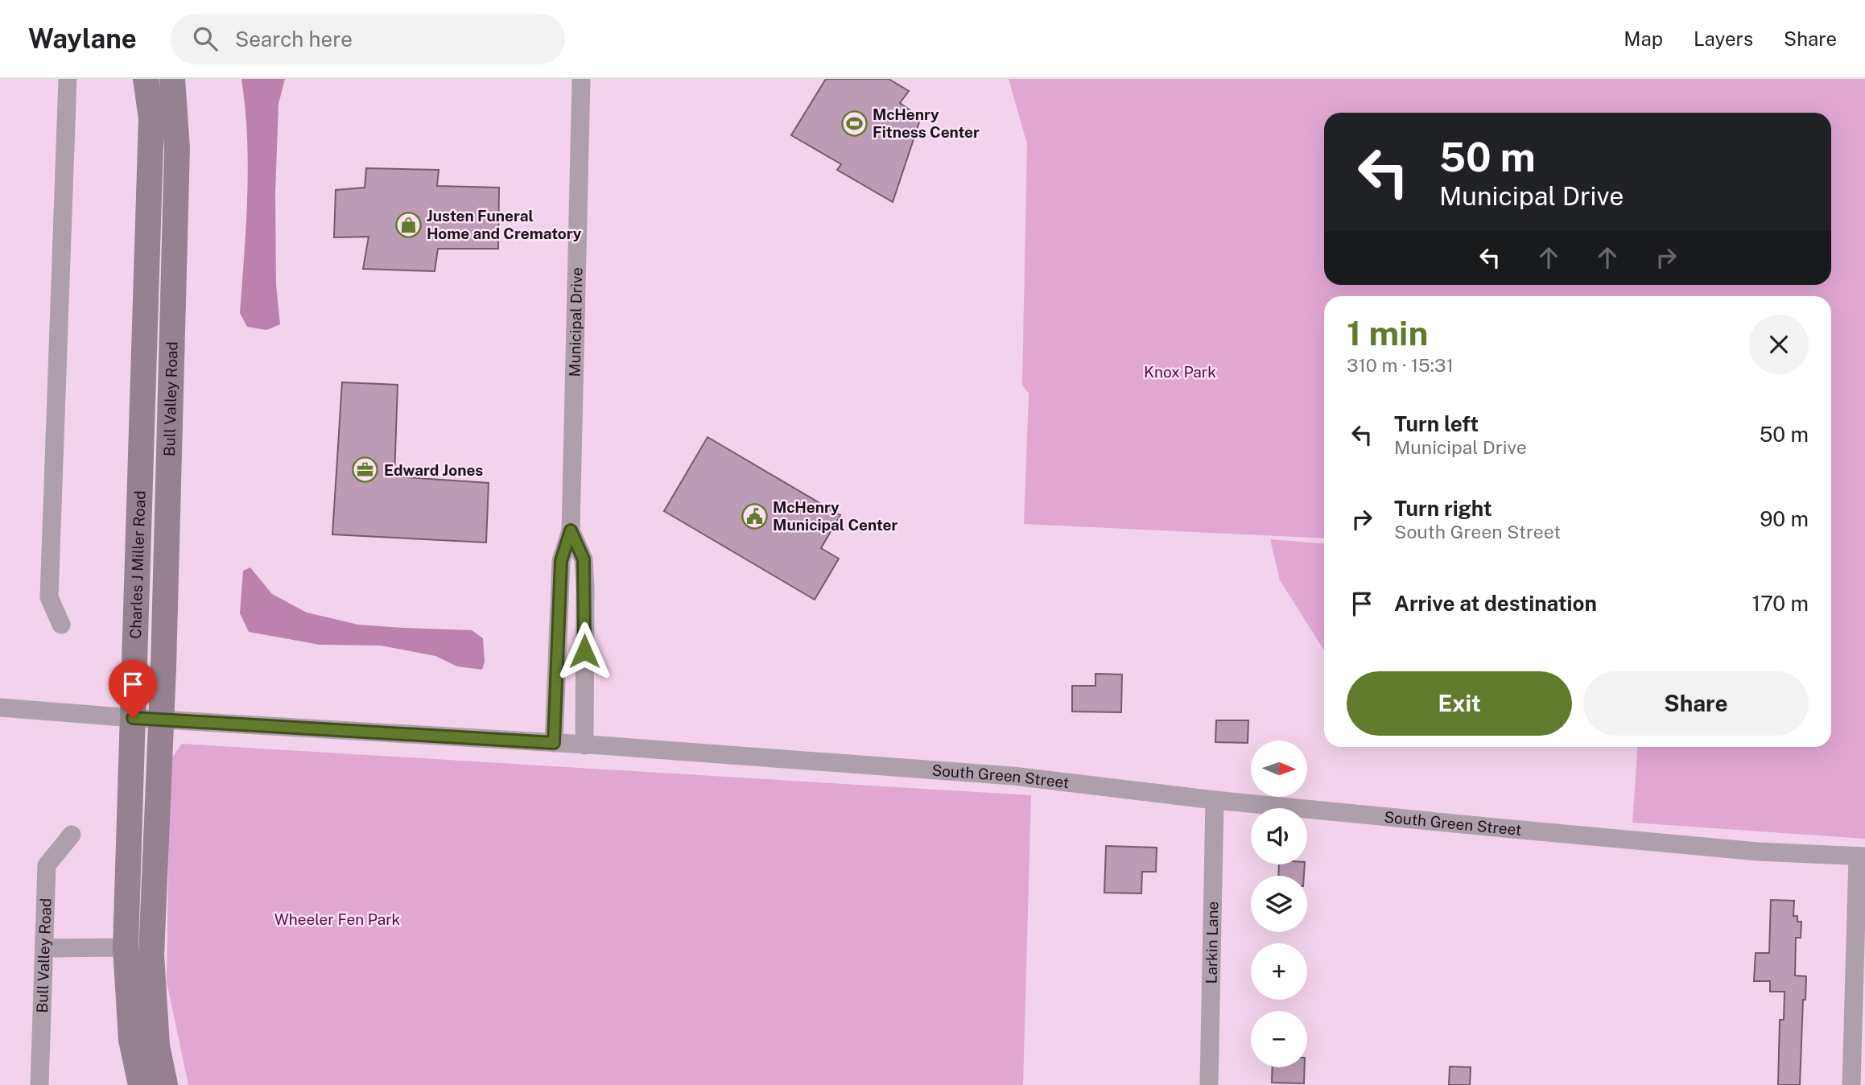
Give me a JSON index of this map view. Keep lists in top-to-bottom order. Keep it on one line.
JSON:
{"streets":{"street":["Municipal Drive","Bull Valley Road","Charles J Miller Road","South Green Street","Larkin Lane"]},"crossings":[["Municipal Drive","South Green Street"],["Bull Valley Road","South Green Street"],["Charles J Miller Road","South Green Street"],["South Green Street","Larkin Lane"]],"parks":["Knox Park","Wheeler Fen Park"],"places":{"sports":["McHenry Fitness Center"],"shop":["Justen Funeral Home and Crematory"],"office":["Edward Jones"],"public building":["McHenry Municipal Center"]},"north":"right","page":{"header":"Waylane","search":"Search here","nav":["Map","Layers","Share"],"turn":["50 m","Municipal Drive"],"heading":["1 min","310 m · 15:31"],"list":[{"name":"Turn left","note":"Municipal Drive","value":"50 m"},{"name":"Turn right","note":"South Green Street","value":"90 m"},{"name":"Arrive at destination","value":"170 m"}],"buttons":["Exit","Share"],"map_buttons":["+","−"]}}
